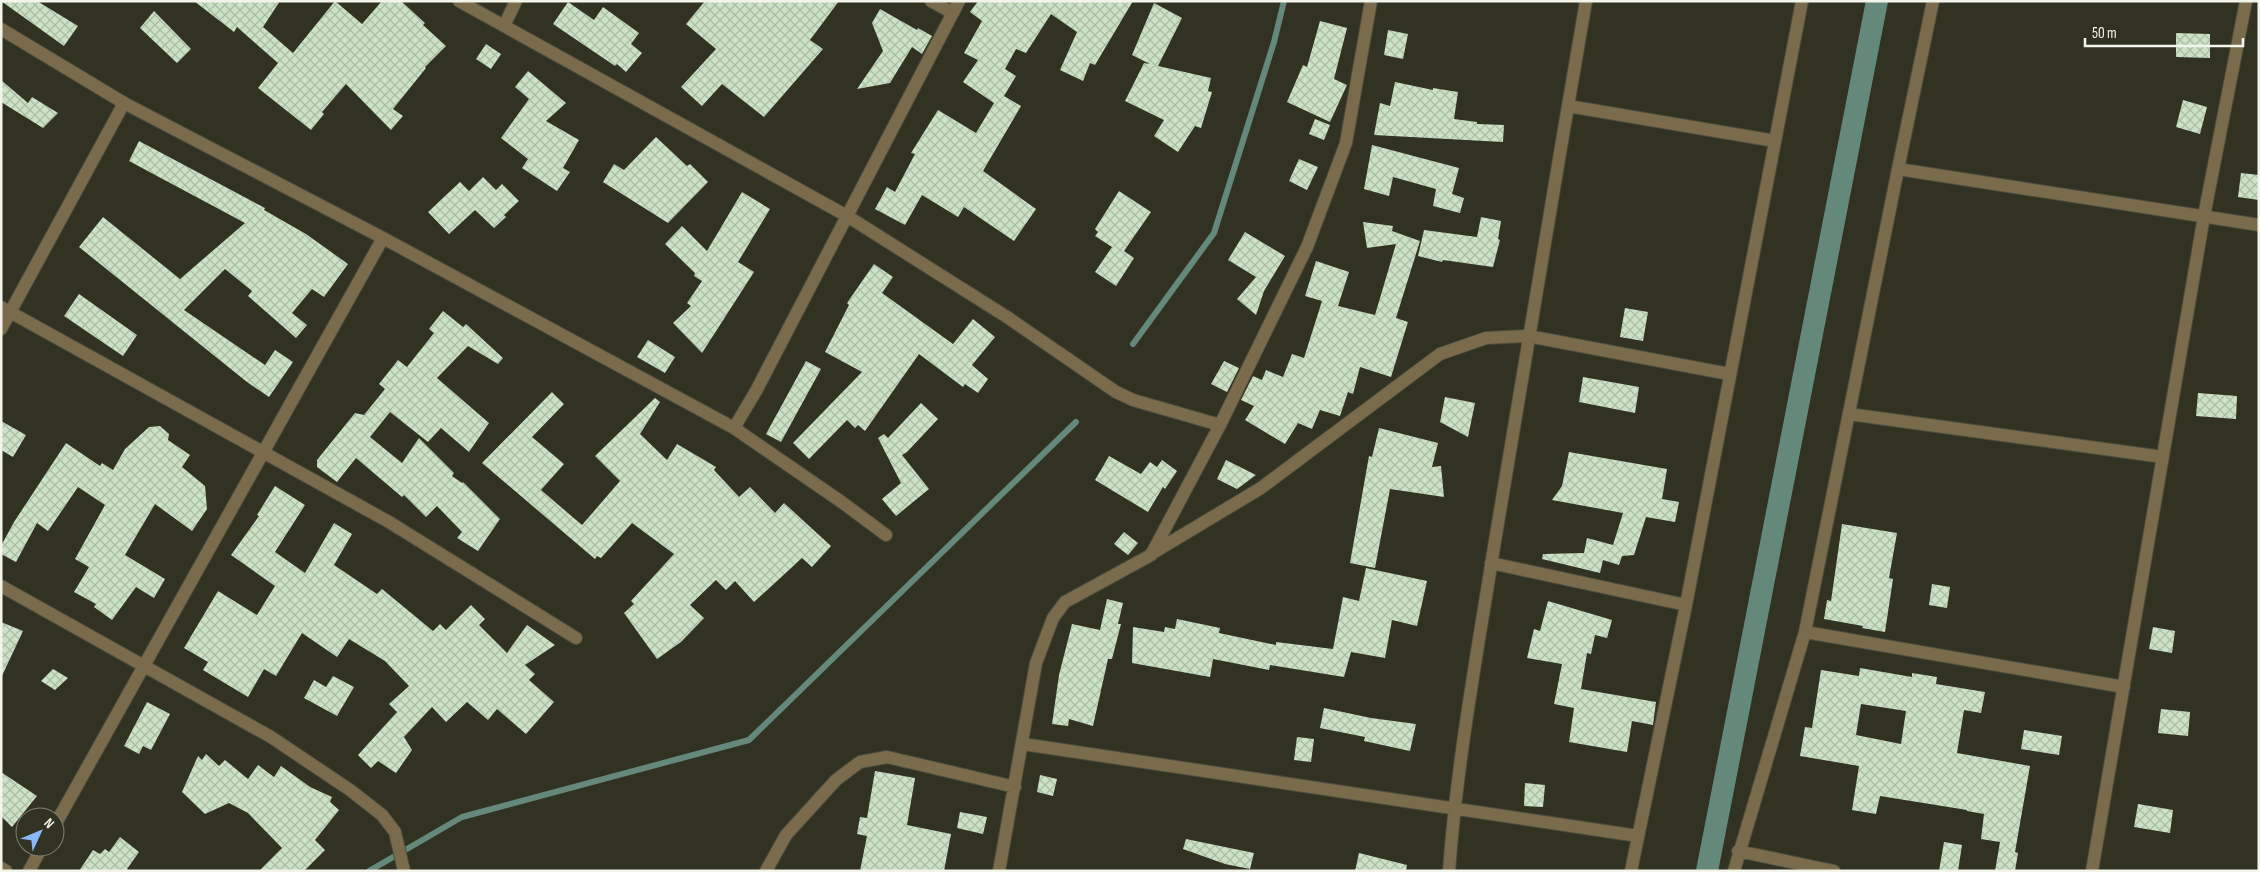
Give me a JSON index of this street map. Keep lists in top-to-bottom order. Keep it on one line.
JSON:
{"scale_bar":"50 m","north":"top right"}
